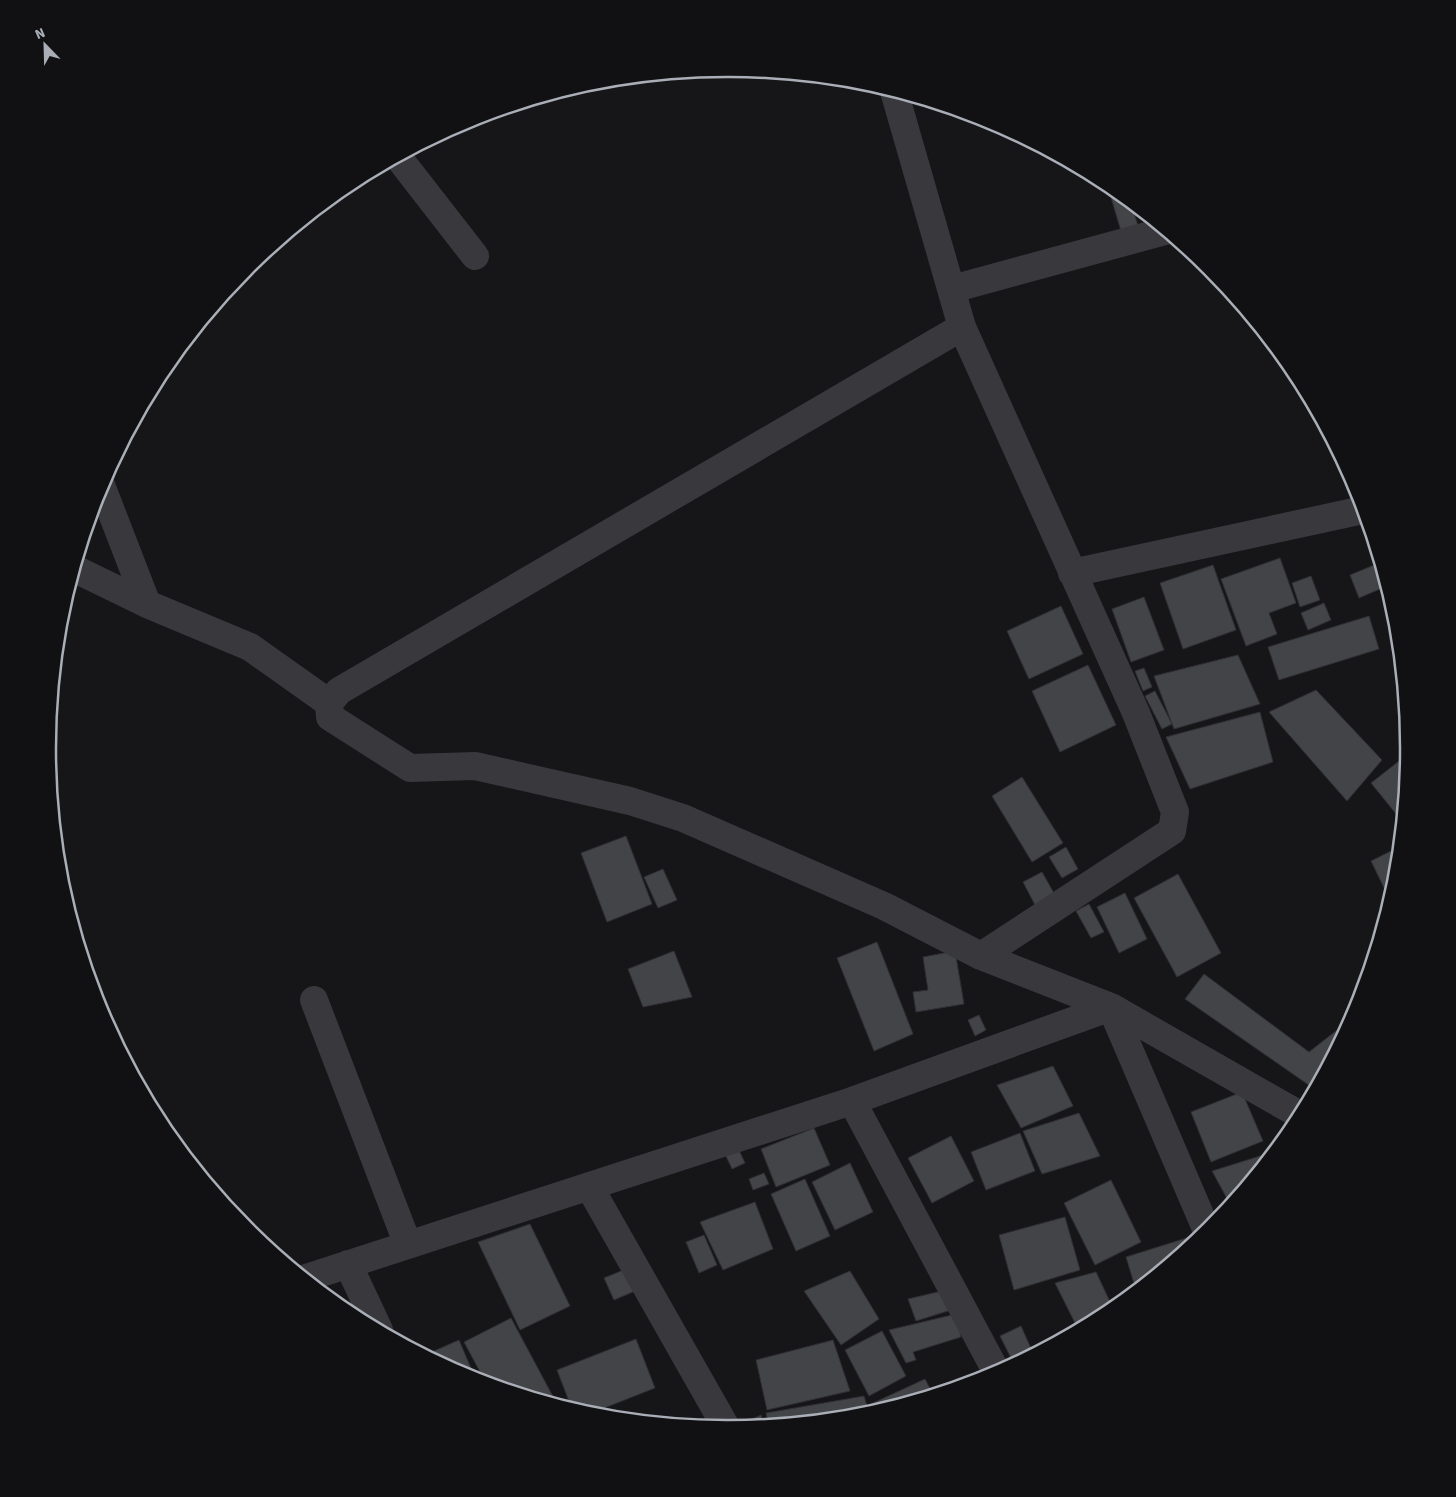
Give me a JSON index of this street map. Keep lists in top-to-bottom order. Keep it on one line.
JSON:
{"north":"top left"}
